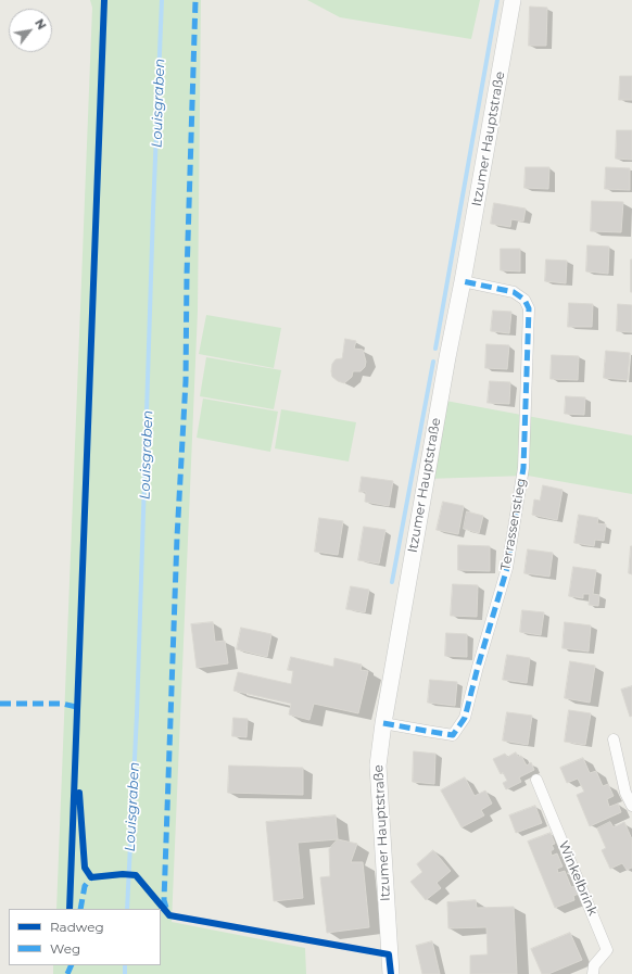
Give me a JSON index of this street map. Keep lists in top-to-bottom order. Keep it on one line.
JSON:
{"streets":{"main road":["Itzumer Hauptstraße"],"street":["Terrassenstieg","Winkelbrink"]},"crossings":[["Itzumer Hauptstraße","Terrassenstieg"]],"water":["Louisgraben"],"legend":["Radweg","Weg"],"north":"top right"}
